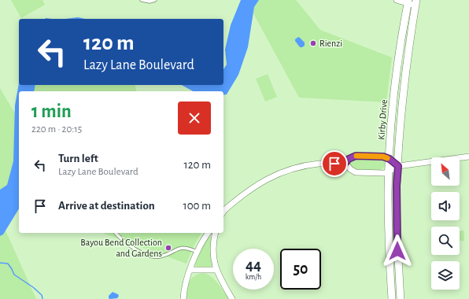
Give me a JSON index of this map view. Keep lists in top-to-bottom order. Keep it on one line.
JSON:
{"streets":{"main road":["Kirby Drive"]},"places":["Rienzi","Bayou Bend Collection and Gardens"],"north":"top left","page":{"turn":["120 m","Lazy Lane Boulevard"],"heading":["1 min","220 m · 20:15"],"list":[{"name":"Turn left","note":"Lazy Lane Boulevard","value":"120 m"},{"name":"Arrive at destination","value":"100 m"}],"speed":"44 km/h","limit":"50"}}
